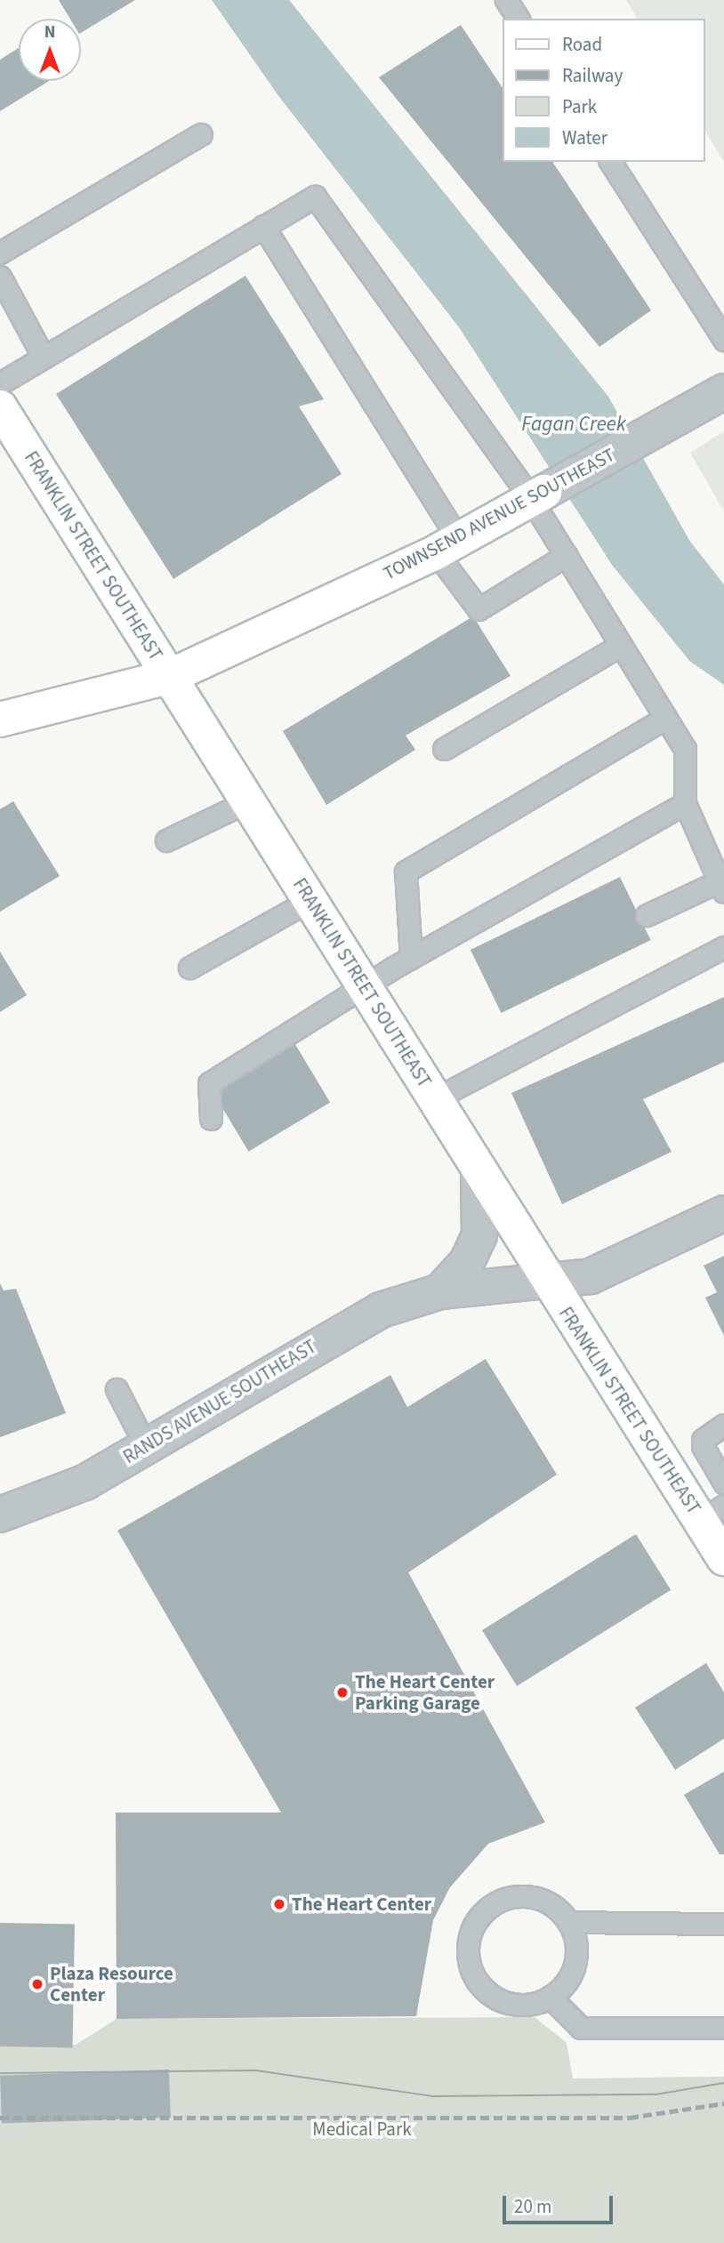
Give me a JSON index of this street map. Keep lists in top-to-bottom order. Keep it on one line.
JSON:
{"streets":{"street":["TOWNSEND AVENUE SOUTHEAST","FRANKLIN STREET SOUTHEAST","RANDS AVENUE SOUTHEAST"]},"crossings":[["TOWNSEND AVENUE SOUTHEAST","FRANKLIN STREET SOUTHEAST"],["FRANKLIN STREET SOUTHEAST","RANDS AVENUE SOUTHEAST"]],"water":["Fagan Creek"],"parks":["Medical Park"],"places":["The Heart Center Parking Garage","The Heart Center","Plaza Resource Center"],"legend":["Road","Railway","Park","Water"],"scale_bar":"20 m","north":"top"}
